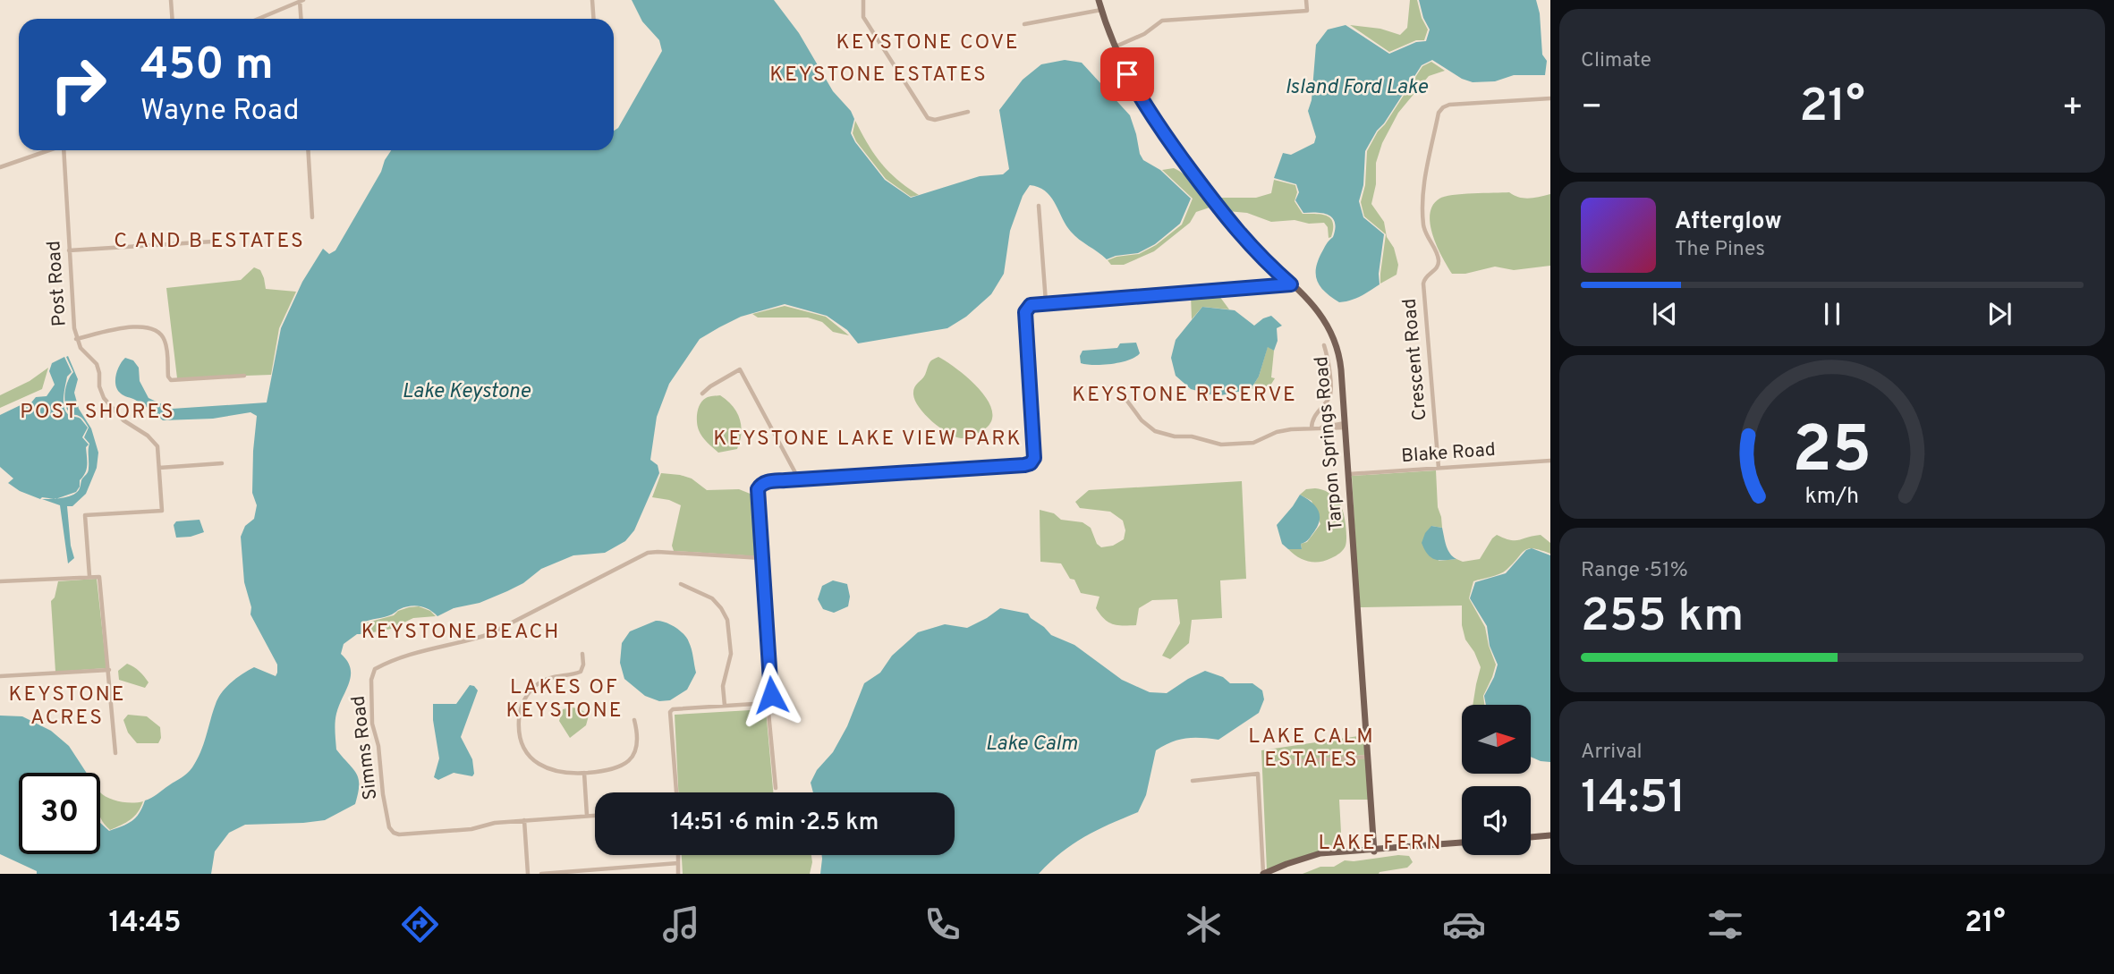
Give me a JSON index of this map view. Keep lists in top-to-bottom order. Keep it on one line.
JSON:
{"streets":{"main road":["Tarpon Springs Road"],"street":["Post Road","Crescent Road","Blake Road","Simms Road"]},"crossings":[["Crescent Road","Blake Road"],["Tarpon Springs Road","Blake Road"]],"districts":["KEYSTONE COVE","KEYSTONE ESTATES","C AND B ESTATES","KEYSTONE RESERVE","POST SHORES","KEYSTONE LAKE VIEW PARK","KEYSTONE BEACH","LAKES OF KEYSTONE","KEYSTONE ACRES","LAKE CALM ESTATES","LAKE FERN"],"water":["Island Ford Lake","Lake Keystone","Lake Calm"],"north":"right","page":{"tile":["Climate",["Range · 51%","255 km"],["Arrival","14:51"]],"turn":["450 m","Wayne Road"],"heat":["−","21°","+"],"song":["Afterglow","The Pines"],"limit":"30","trip":"14:51 · 6 min · 2.5 km","tabs":["14:45","21°"],"gauge":["25","km/h"]}}
